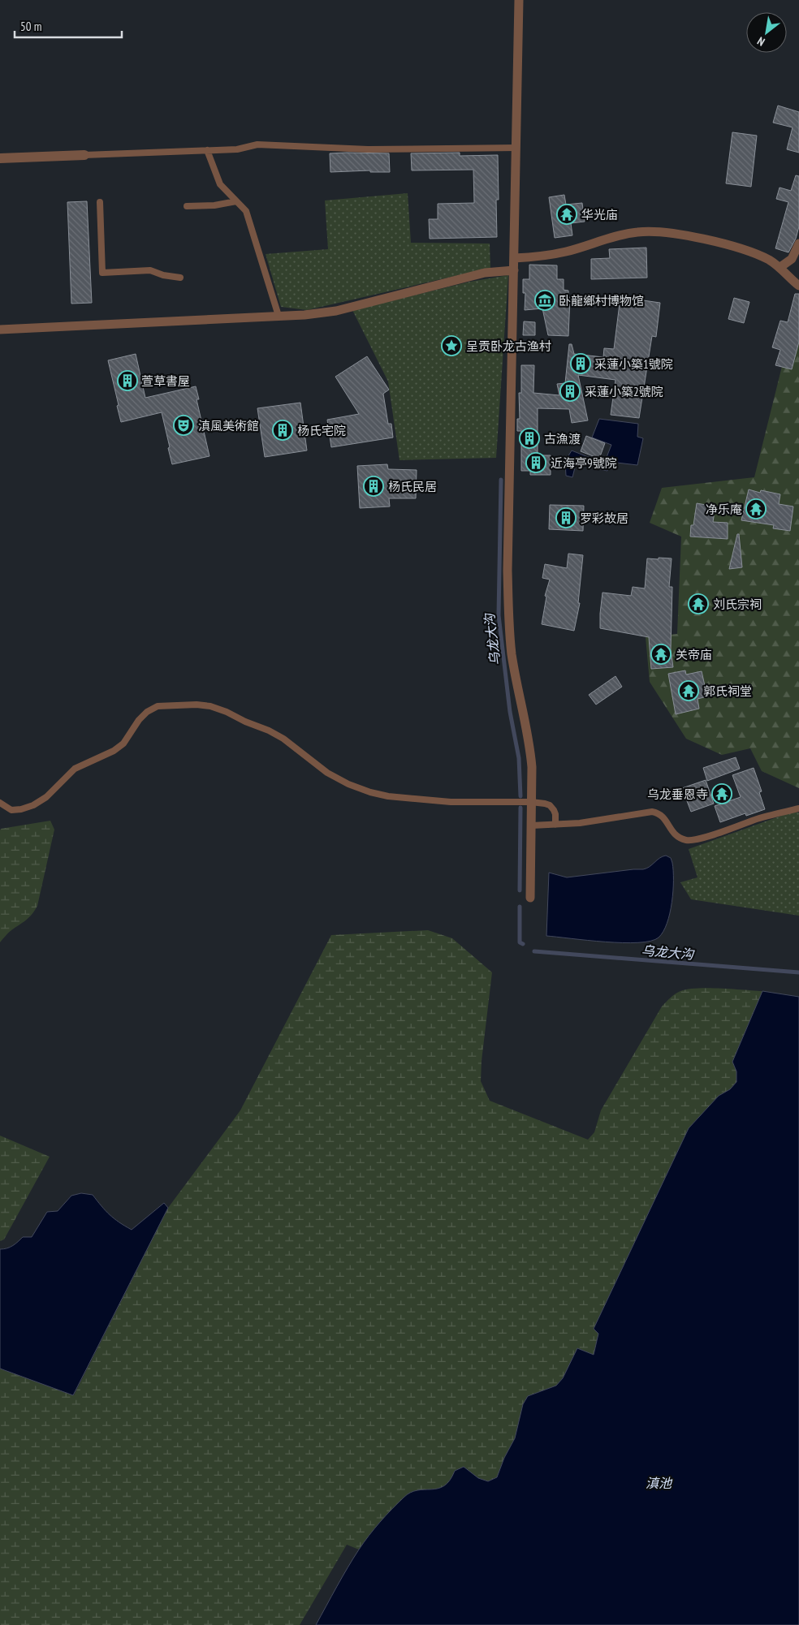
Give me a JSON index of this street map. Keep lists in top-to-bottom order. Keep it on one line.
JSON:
{"water":["乌龙大沟","滇池"],"places":{"temple":["华光庙","净乐庵","刘氏宗祠","关帝庙","郭氏祠堂","乌龙垂恩寺"],"museum":["卧龍鄉村博物馆"],"place":["呈贡卧龙古渔村"],"building":["采蓮小築1號院","萱草書屋","采蓮小築2號院","杨氏宅院","古漁渡","近海亭9號院","杨氏民居","罗彩故居"],"theatre":["滇風美術館"]},"scale_bar":"50 m","north":"bottom left"}
